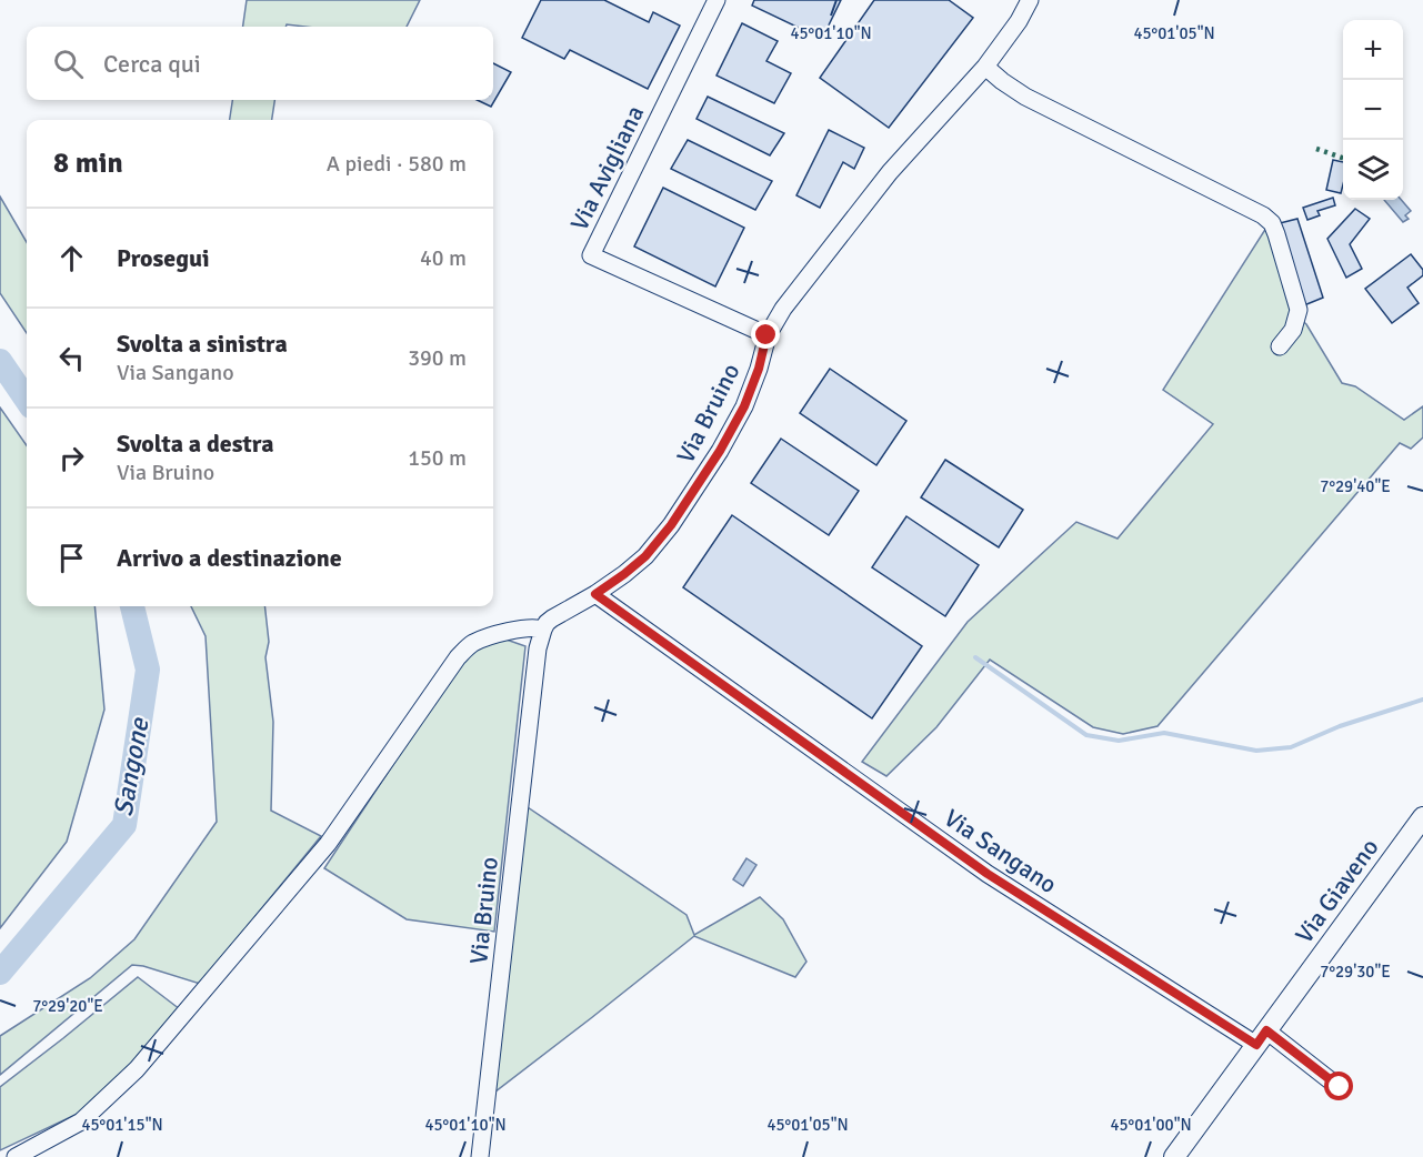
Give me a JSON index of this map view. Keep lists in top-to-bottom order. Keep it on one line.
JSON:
{"streets":{"main road":["Via Giaveno"],"street":["Via Avigliana","Via Bruino","Via Sangano"]},"crossings":[["Via Avigliana","Via Bruino"],["Via Bruino","Via Sangano"],["Via Sangano","Via Giaveno"]],"water":["Sangone"],"page":{"map_buttons":["+","−"],"search":"Cerca qui","heading":["8 min","A piedi · 580 m"],"list":[["Prosegui","40 m"],["Svolta a sinistra","Via Sangano","390 m"],["Svolta a destra","Via Bruino","150 m"],"Arrivo a destinazione"]},"coordinates":["45°01'10\"N","45°01'05\"N","7°29'40\"E","7°29'30\"E","7°29'20\"E","45°01'15\"N","45°01'00\"N"]}
